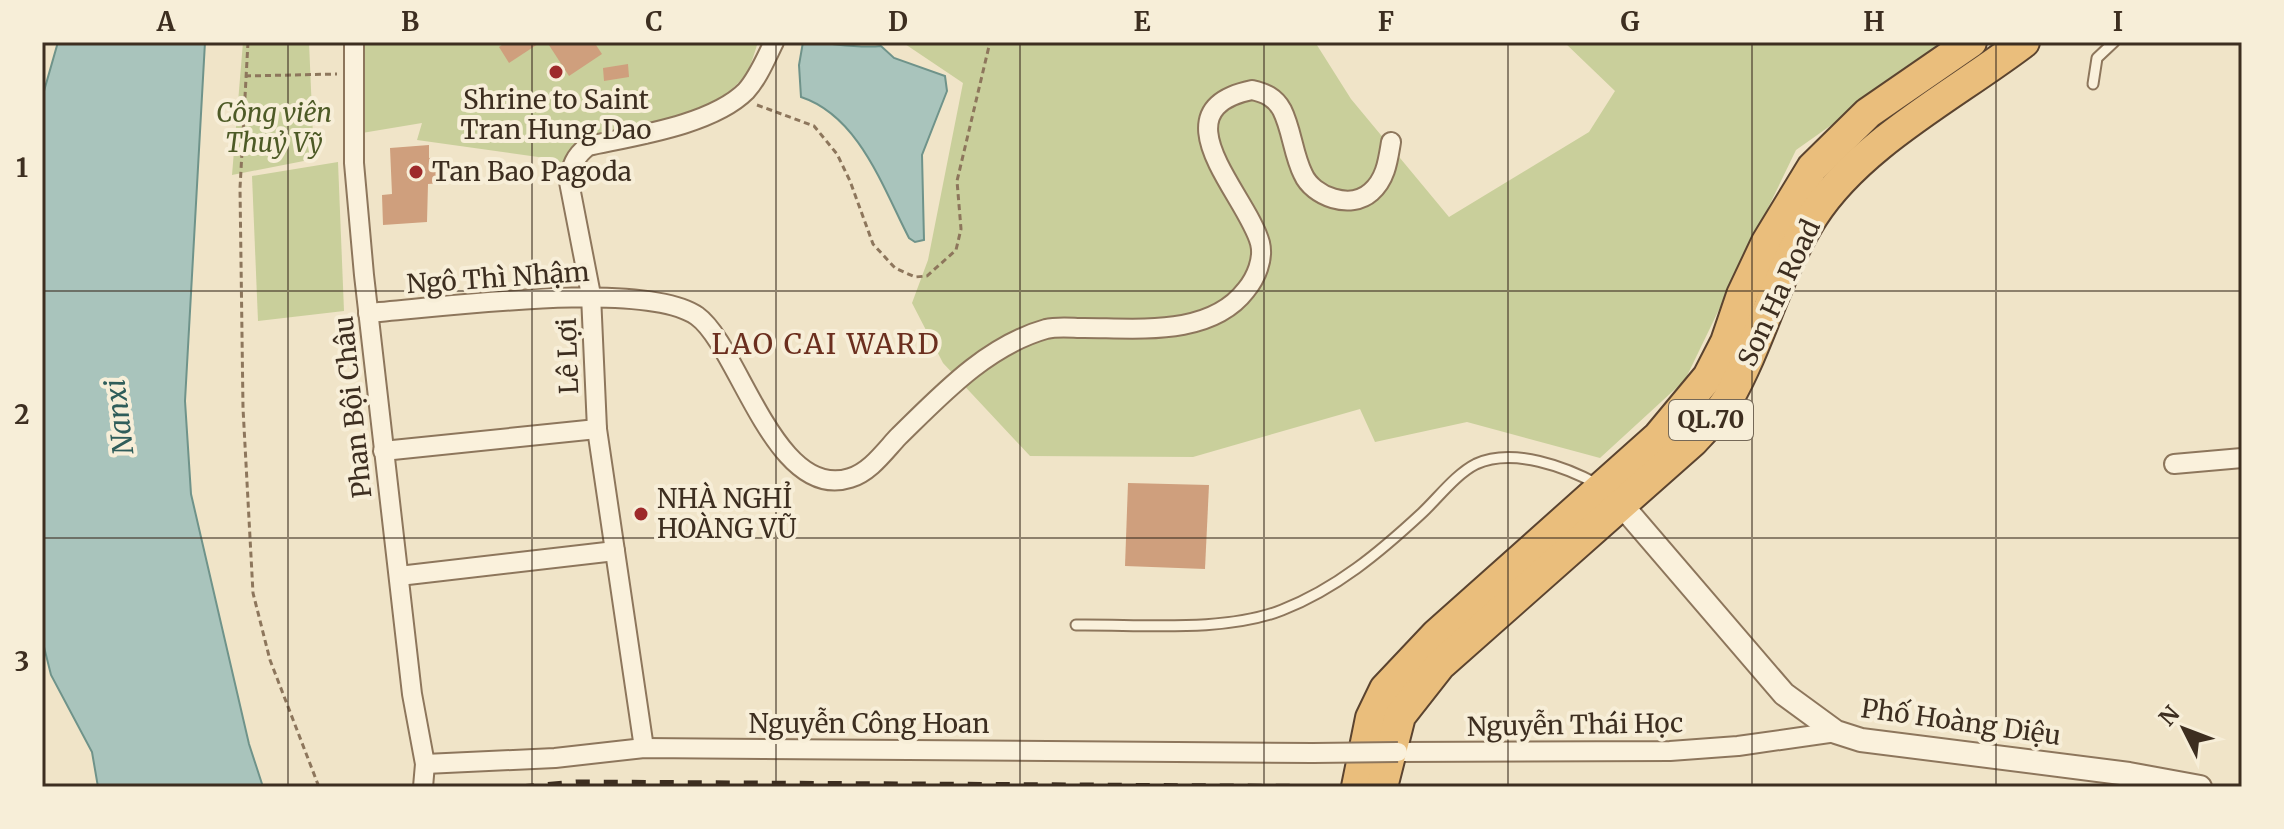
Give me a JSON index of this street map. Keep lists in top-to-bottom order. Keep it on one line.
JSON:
{"streets":{"highway":["Son Ha Road","QL.70"],"street":["Ngô Thì Nhậm","Lê Lợi","Phan Bội Châu","Phố Hoàng Diệu","Nguyễn Công Hoan","Nguyễn Thái Học"]},"crossings":[["Ngô Thì Nhậm","Lê Lợi"],["Ngô Thì Nhậm","Phan Bội Châu"],["Son Ha Road","Phố Hoàng Diệu"],["Lê Lợi","Nguyễn Công Hoan"],["Phan Bội Châu","Nguyễn Công Hoan"],["Phố Hoàng Diệu","Nguyễn Thái Học"],["Nguyễn Công Hoan","Nguyễn Thái Học"]],"districts":["LAO CAI WARD"],"water":["Nanxi"],"parks":["Công viên Thuỷ Vỹ"],"places":["Shrine to Saint Tran Hung Dao","Tan Bao Pagoda","NHÀ NGHỈ HOÀNG VŨ"],"north":"top left","grid":{"columns":["A","B","C","D","E","F","G","H","I"],"rows":["1","2","3"]}}
